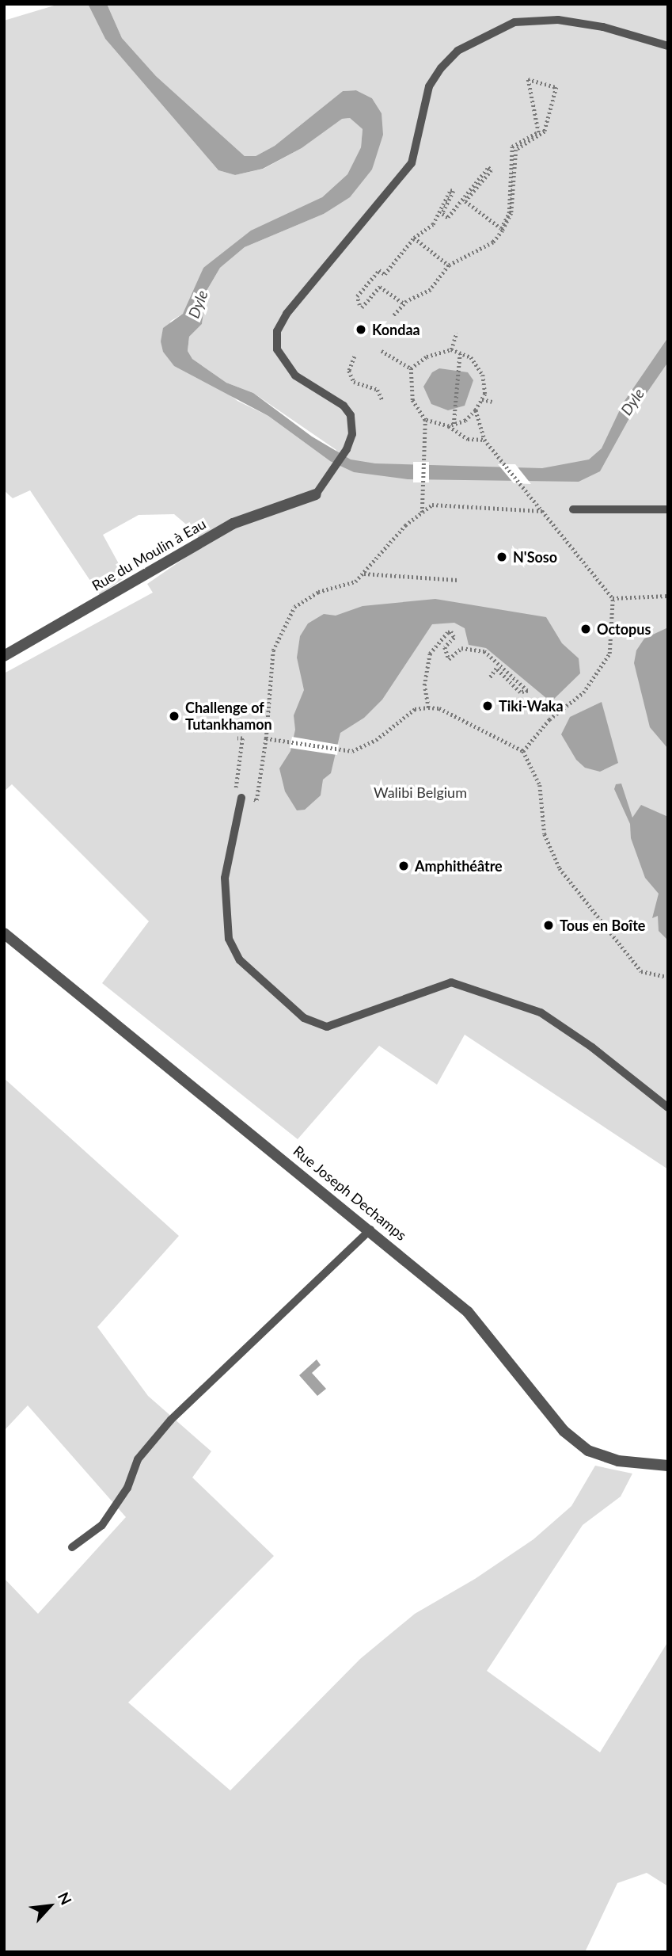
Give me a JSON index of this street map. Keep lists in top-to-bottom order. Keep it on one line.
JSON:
{"streets":{"street":["Rue du Moulin à Eau","Rue Joseph Dechamps"]},"water":["Dyle"],"parks":["Walibi Belgium"],"places":["Kondaa","N'Soso","Octopus","Tiki-Waka","Challenge of Tutankhamon","Amphithéâtre","Tous en Boîte"],"north":"top right"}
